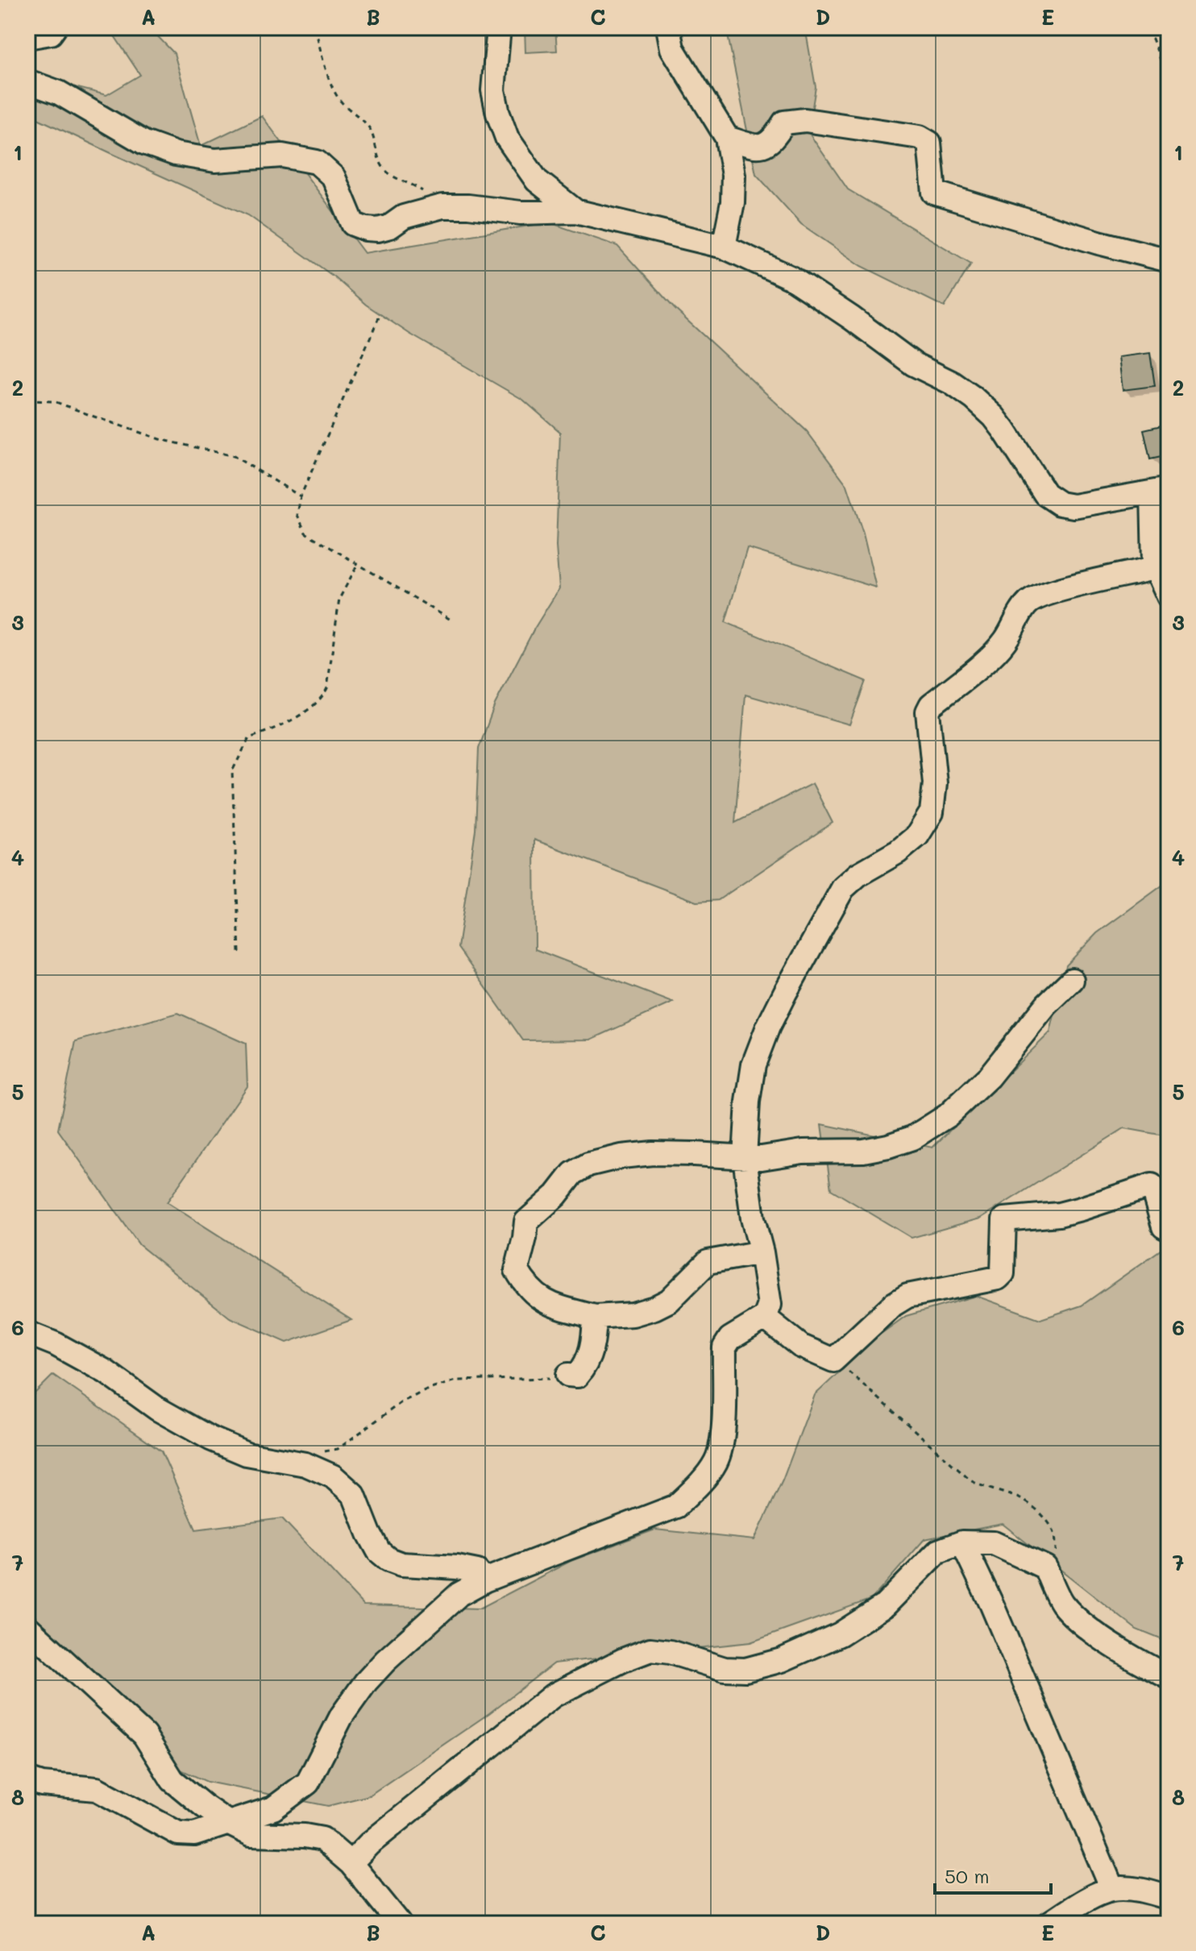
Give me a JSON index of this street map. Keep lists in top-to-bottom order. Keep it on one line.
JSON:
{"scale_bar":"50 m","grid":{"columns":["A","B","C","D","E"],"rows":["1","2","3","4","5","6","7","8"]}}
